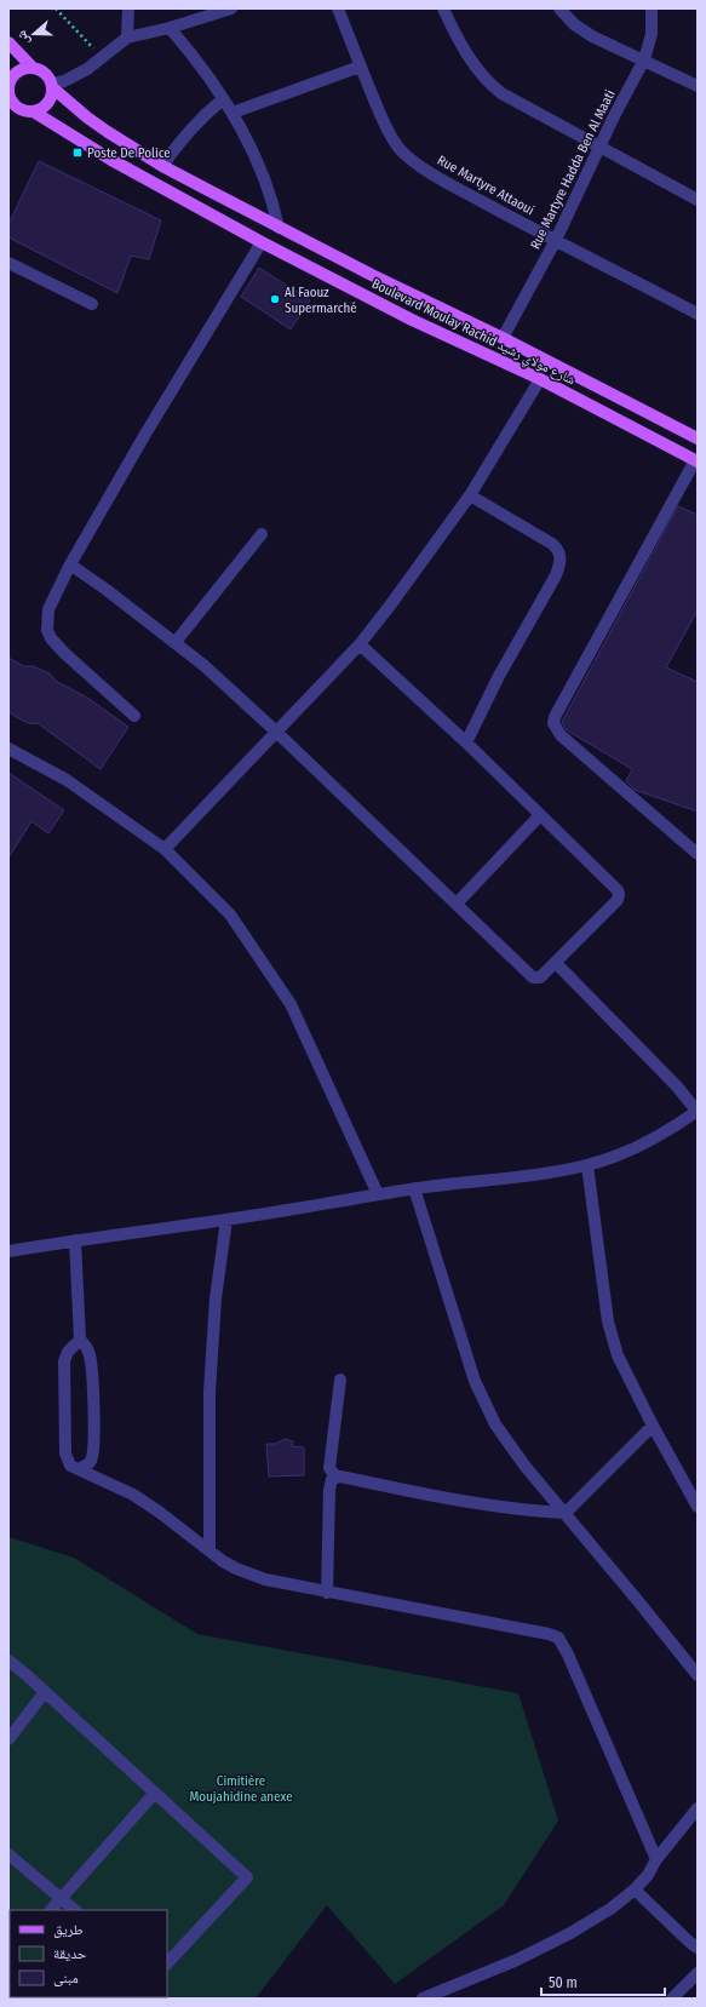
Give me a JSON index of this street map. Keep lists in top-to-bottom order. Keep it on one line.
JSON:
{"streets":{"main road":["Boulevard Moulay Rachid شارع مولاي رشيد"],"street":["Rue Martyre Hadda Ben Al Maati","Rue Martyre Attaoui"]},"crossings":[["Rue Martyre Hadda Ben Al Maati","Rue Martyre Attaoui"],["Rue Martyre Hadda Ben Al Maati","Boulevard Moulay Rachid شارع مولاي رشيد"]],"parks":["Cimitière Moujahidine anexe"],"places":{"transit":["Poste De Police"],"other":["Al Faouz Supermarché"]},"legend":["طريق","حديقة","مبنى"],"scale_bar":"50 m","north":"left"}
